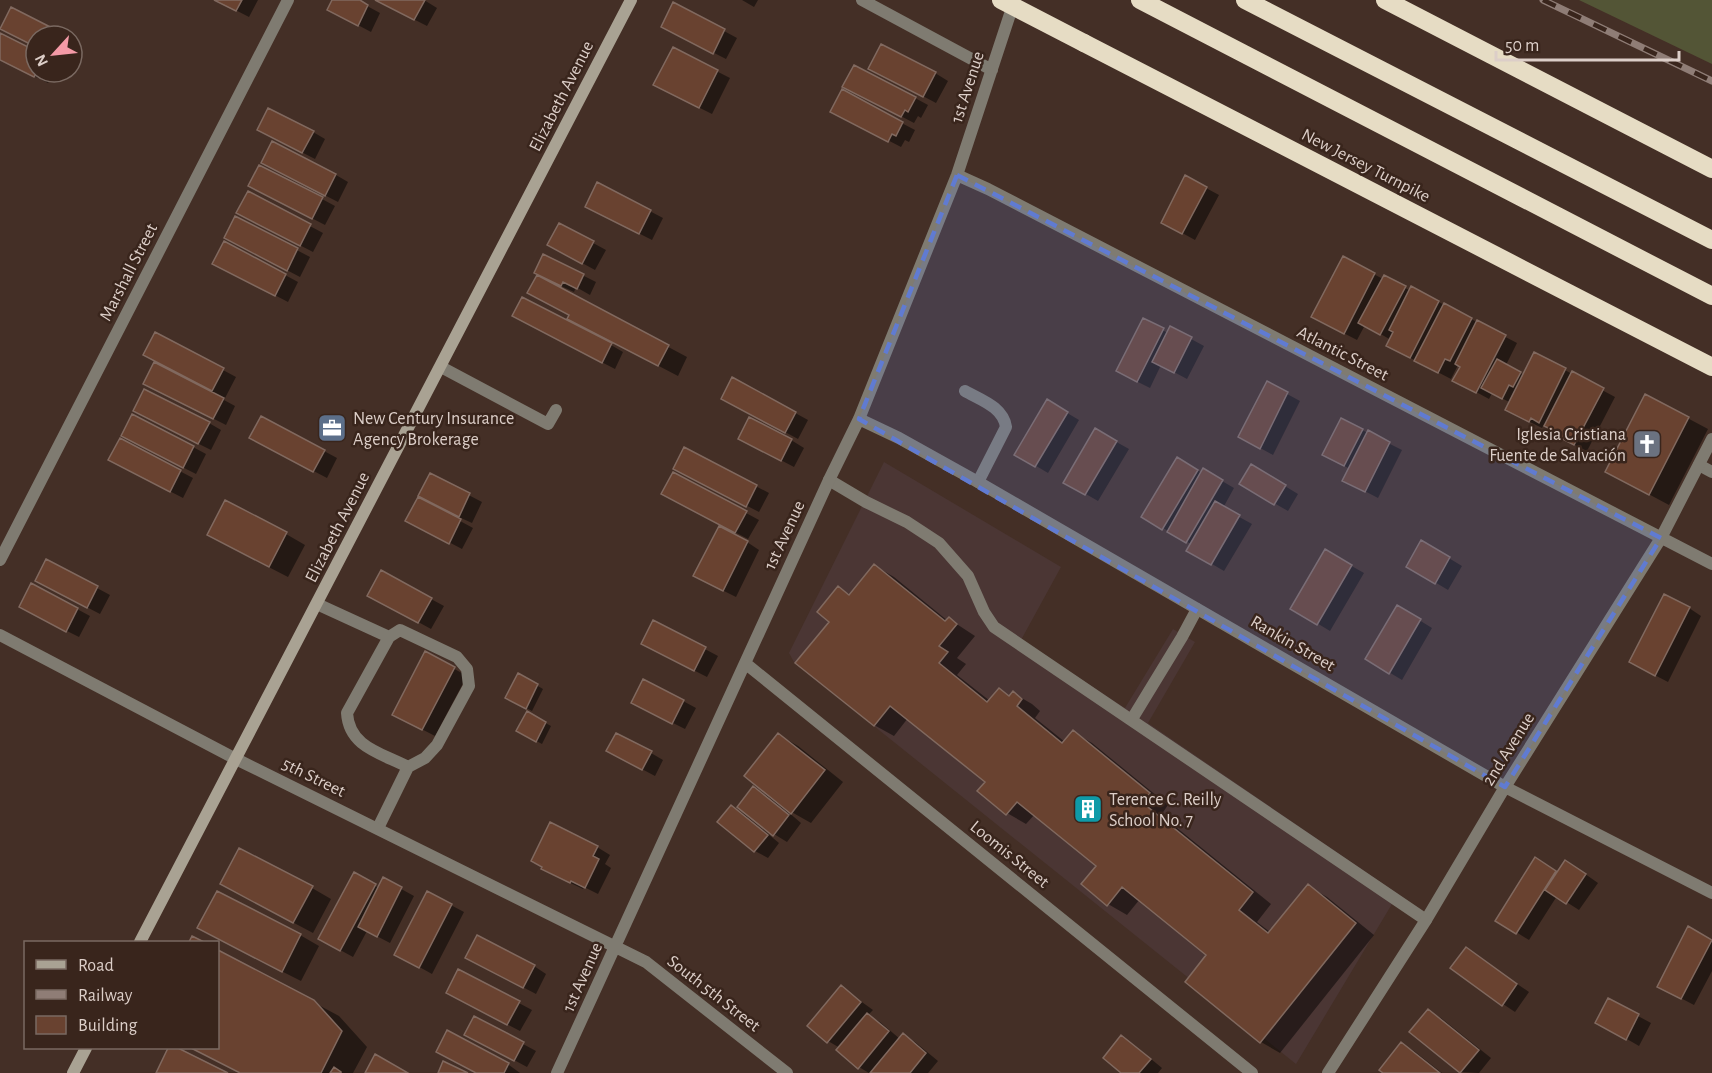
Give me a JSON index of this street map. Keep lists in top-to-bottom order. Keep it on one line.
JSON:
{"streets":{"highway":["New Jersey Turnpike"],"street":["1st Avenue","Elizabeth Avenue","Marshall Street","Atlantic Street","Rankin Street","2nd Avenue","5th Street","Loomis Street","South 5th Street"]},"crossings":[["1st Avenue","Atlantic Street"],["1st Avenue","Rankin Street"],["1st Avenue","5th Street"],["1st Avenue","Loomis Street"],["1st Avenue","South 5th Street"],["Elizabeth Avenue","5th Street"],["Atlantic Street","2nd Avenue"],["Rankin Street","2nd Avenue"],["5th Street","South 5th Street"]],"places":{"office":["New Century Insurance Agency Brokerage"],"church":["Iglesia Cristiana Fuente de Salvación"],"building":["Terence C. Reilly School No. 7"]},"legend":["Road","Railway","Building"],"scale_bar":"50 m","north":"bottom left"}
